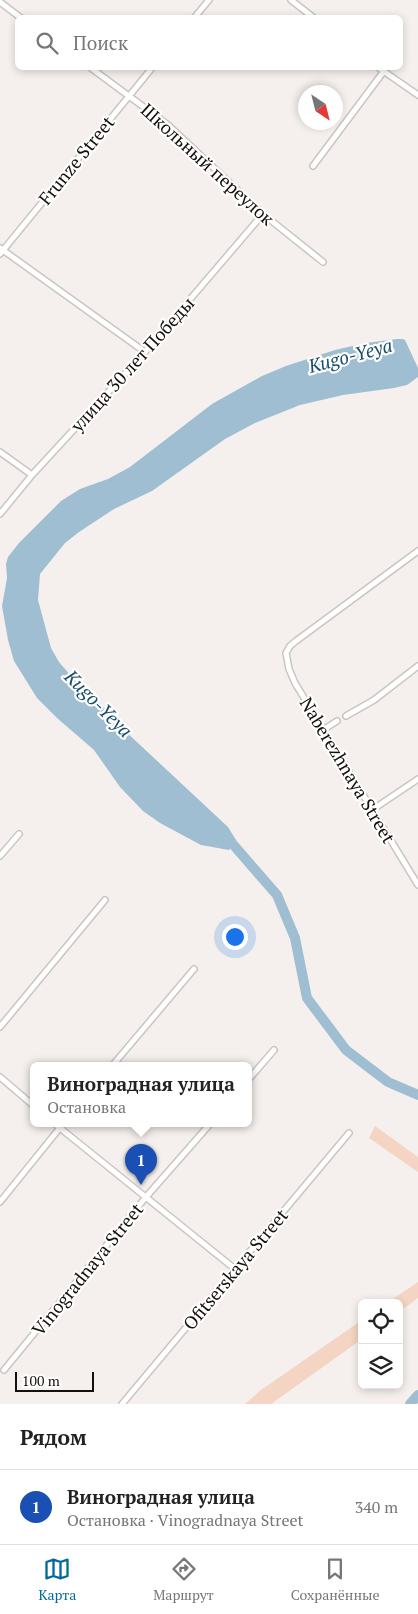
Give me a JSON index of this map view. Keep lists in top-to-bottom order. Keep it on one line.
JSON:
{"streets":{"street":["Frunze Street","Школьный переулок","улица 30 лет Победы","Naberezhnaya Street","Vinogradnaya Street","Ofitserskaya Street"]},"crossings":[["Frunze Street","Школьный переулок"],["Школьный переулок","улица 30 лет Победы"]],"water":["Kugo-Yeya"],"scale_bar":"100 m","north":"bottom right","page":{"search":"Поиск","popup":["Виноградная улица","Остановка"],"pins":"1","scale":"100 m","heading":"Рядом","list":[{"mark":"1","name":"Виноградная улица","note":"Остановка · Vinogradnaya Street","value":"340 m"}],"nav":["Карта","Маршрут","Сохранённые"]}}
